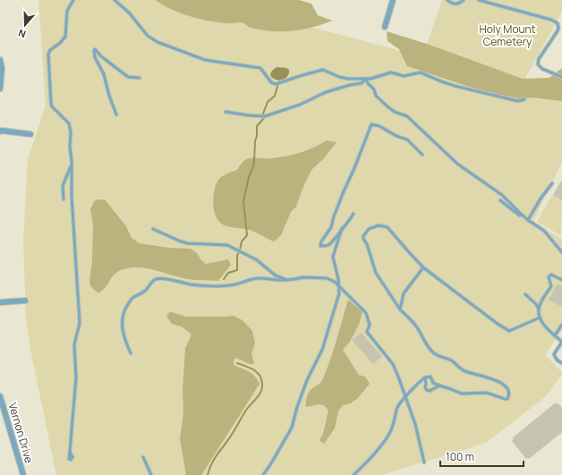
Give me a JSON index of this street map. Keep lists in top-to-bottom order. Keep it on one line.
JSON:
{"streets":{"street":["Vernon Drive"]},"parks":["Holy Mount Cemetery"],"scale_bar":"100 m","north":"bottom"}
